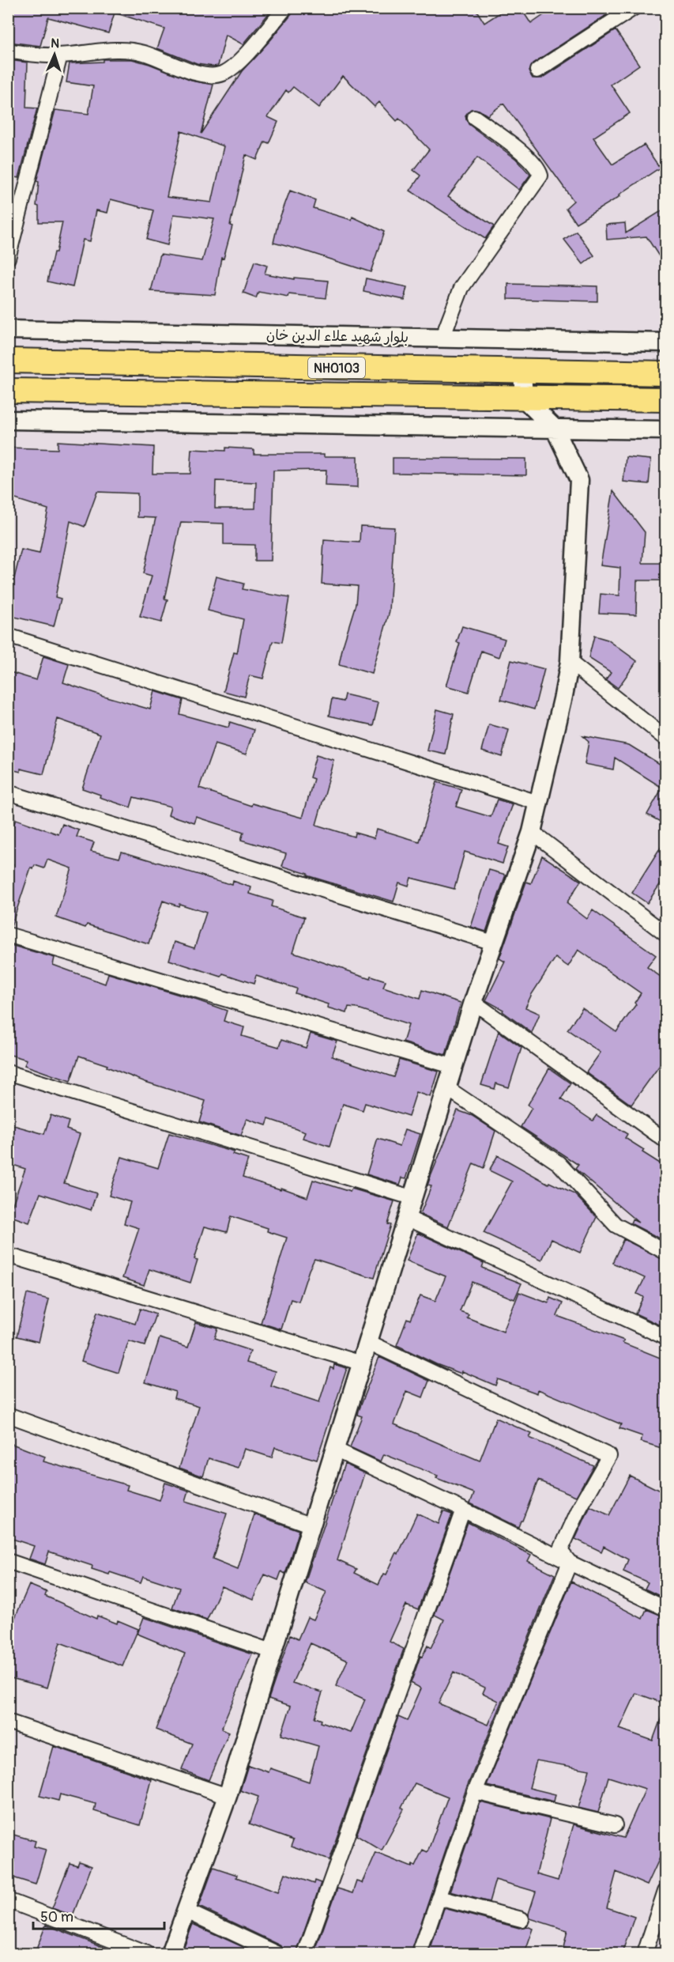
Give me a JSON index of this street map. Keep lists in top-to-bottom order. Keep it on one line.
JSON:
{"streets":{"highway":["NH0103"],"street":["بلوار شهید علاء الدین خان"]},"scale_bar":"50 m","north":"top"}
